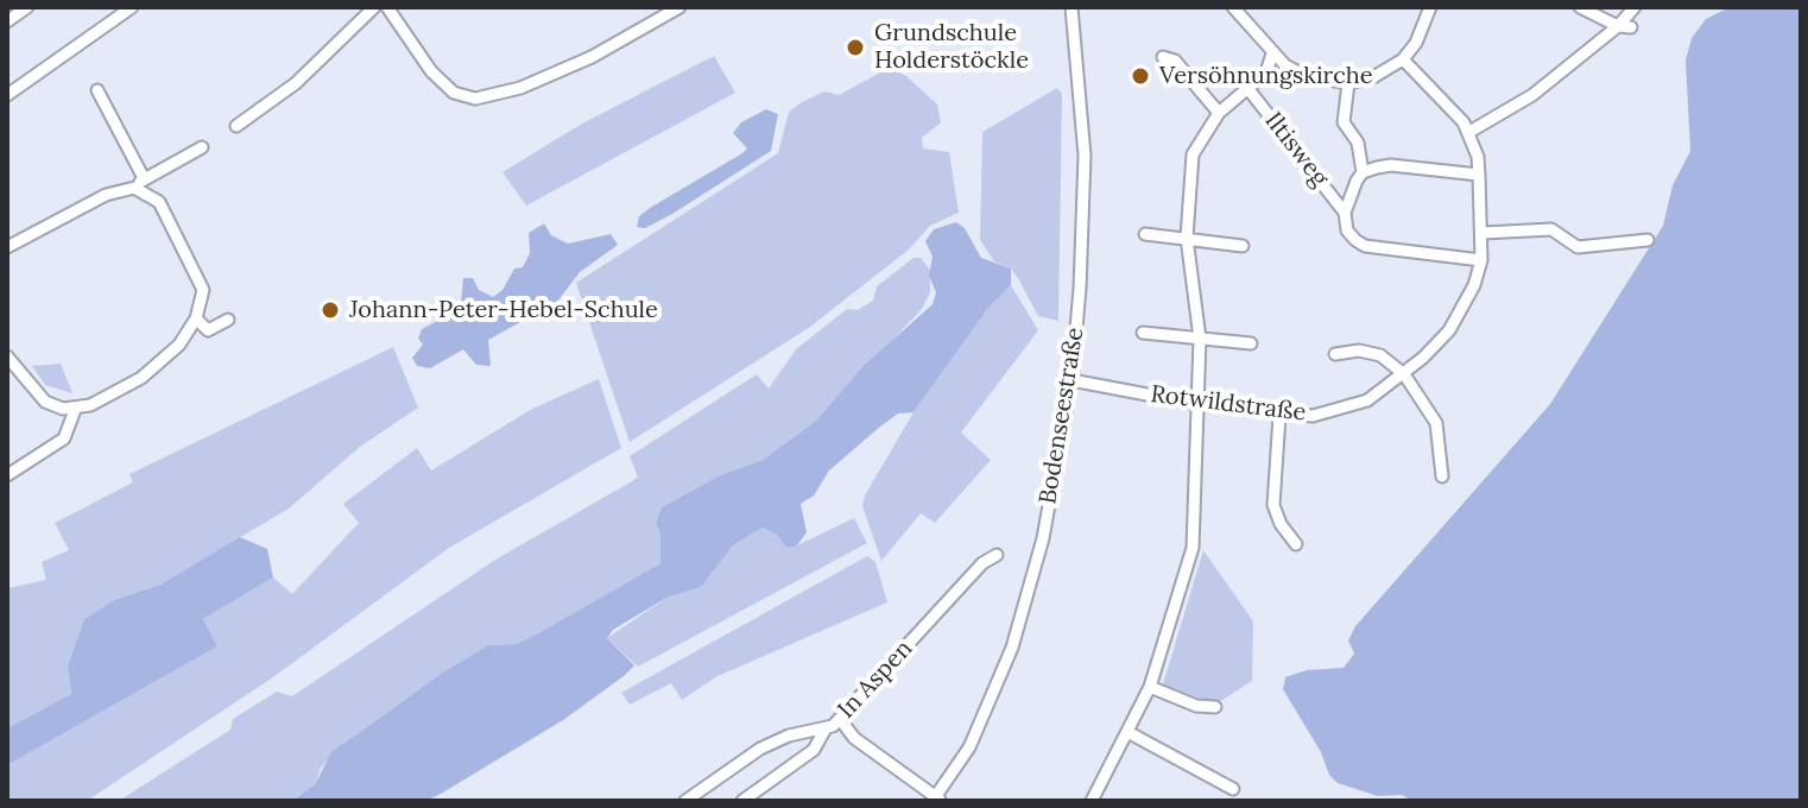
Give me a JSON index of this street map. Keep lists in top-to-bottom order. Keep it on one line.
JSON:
{"streets":{"street":["Iltisweg","Rotwildstraße","Bodenseestraße","In Aspen"]},"crossings":[["Iltisweg","Rotwildstraße"],["Rotwildstraße","Bodenseestraße"]],"places":["Grundschule Holderstöckle","Versöhnungskirche","Johann-Peter-Hebel-Schule"]}
